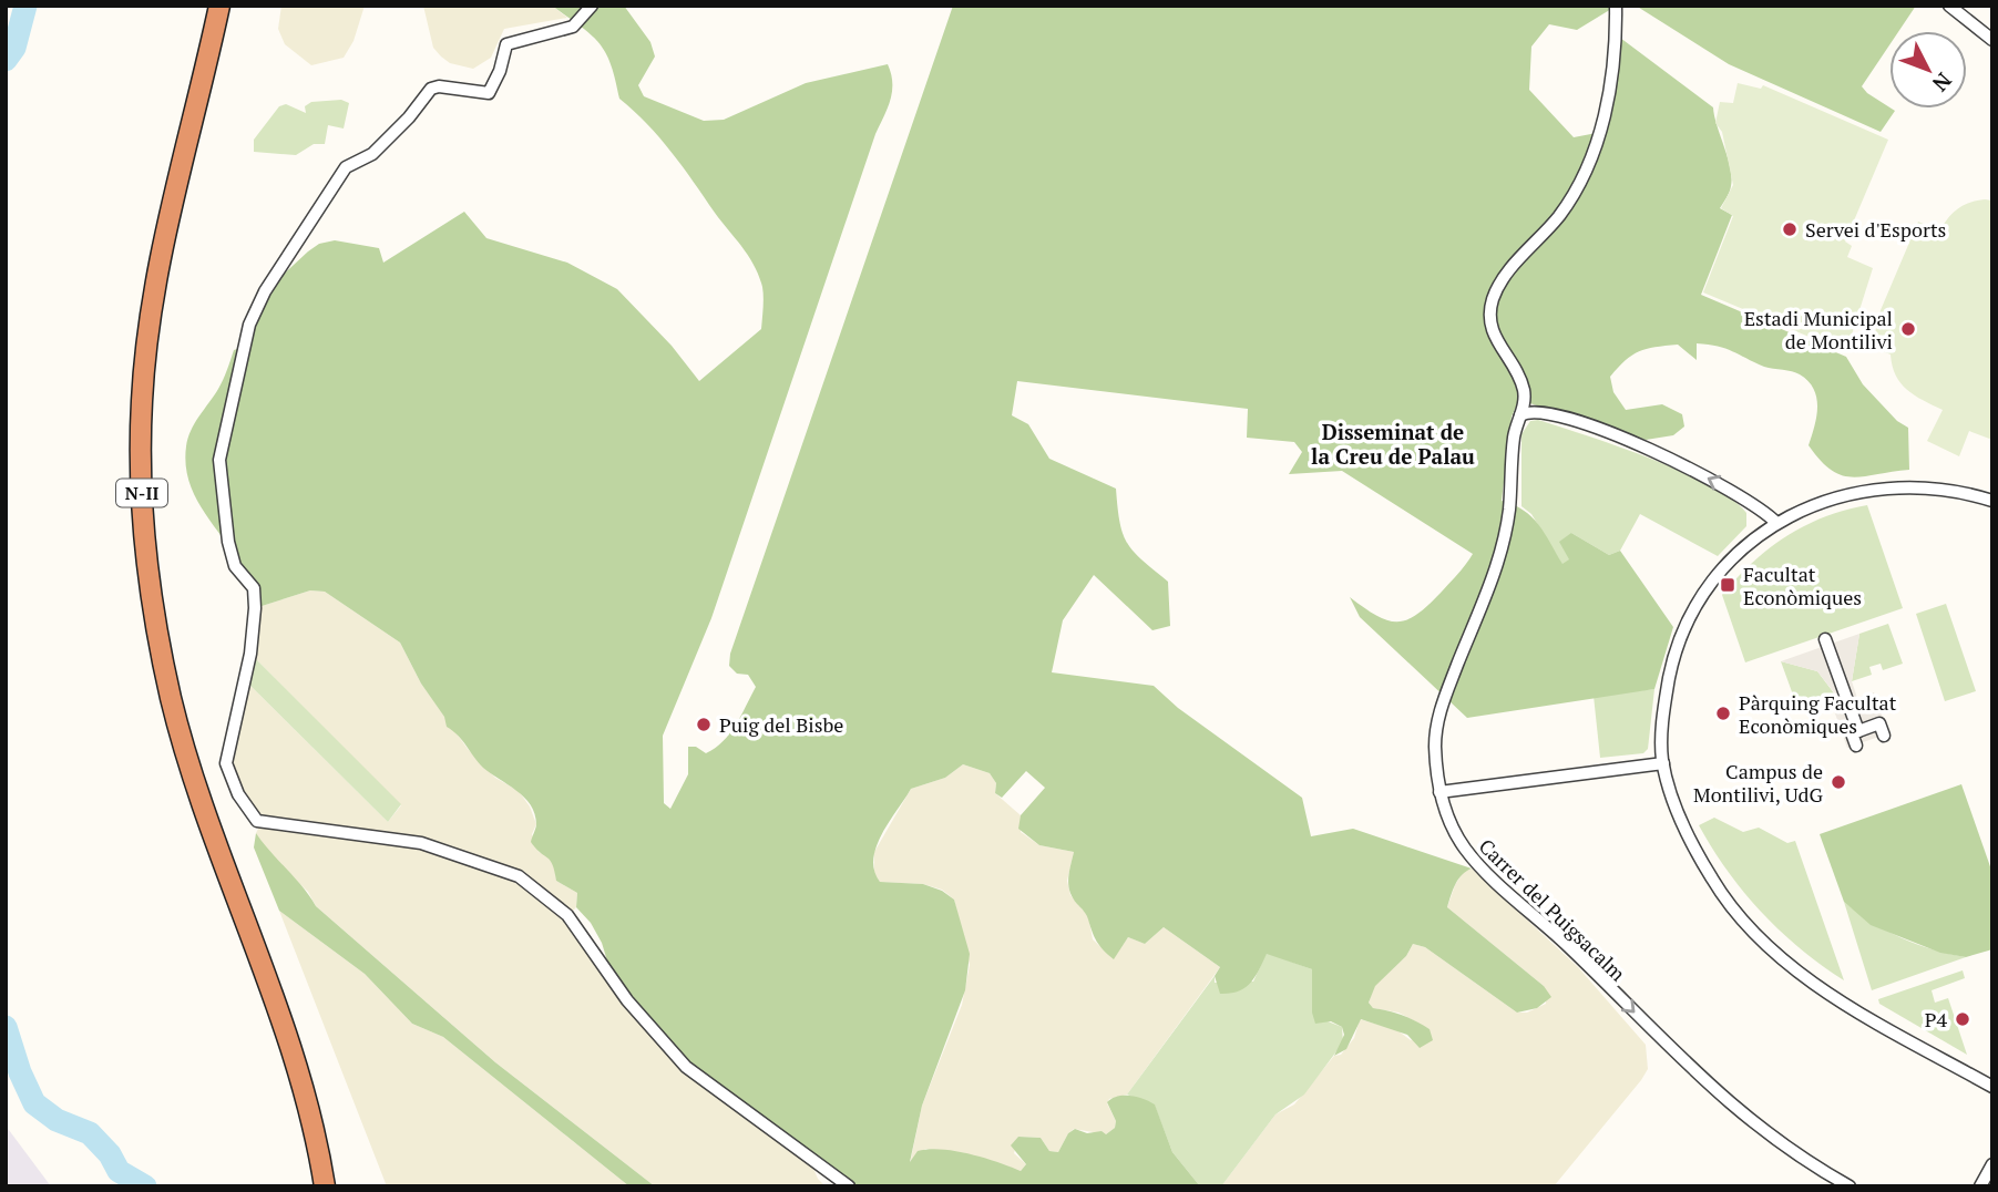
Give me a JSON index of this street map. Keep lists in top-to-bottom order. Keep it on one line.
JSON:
{"streets":{"highway":["N-II"],"street":["Carrer del Puigsacalm"]},"one_way":["Carrer del Puigsacalm"],"districts":["Disseminat de la Creu de Palau"],"places":{"other":["Servei d'Esports","Estadi Municipal de Montilivi","Pàrquing Facultat Econòmiques","Puig del Bisbe","Campus de Montilivi, UdG","P4"],"transit":["Facultat Econòmiques"]},"north":"bottom right"}
